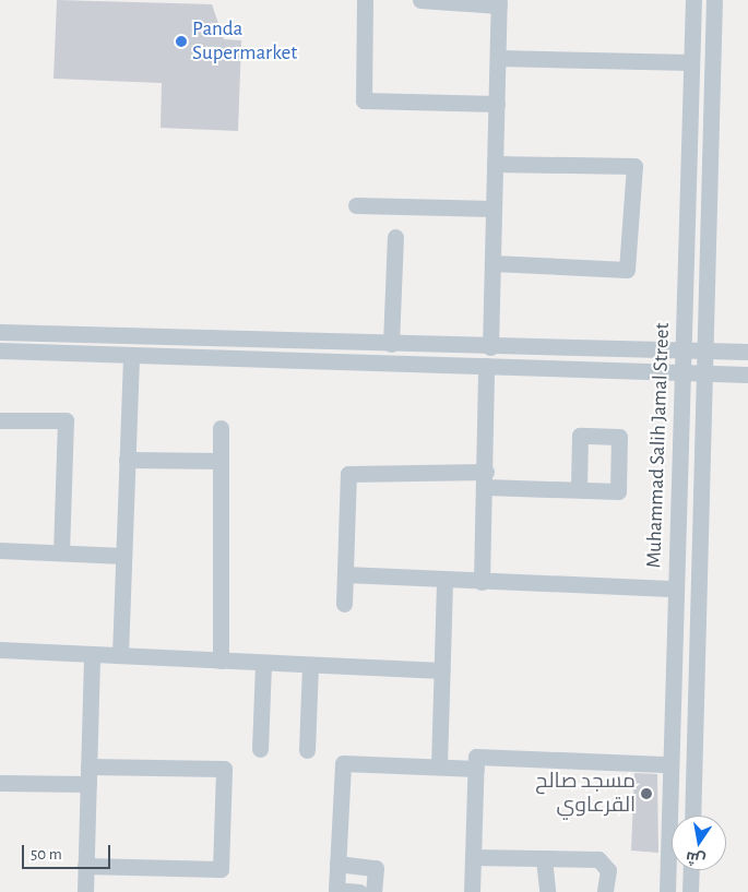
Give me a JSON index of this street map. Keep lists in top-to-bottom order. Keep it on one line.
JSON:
{"streets":{"street":["Muhammad Salih Jamal Street"]},"places":["Panda Supermarket","مسجد صالح القرعاوي"],"scale_bar":"50 m","north":"bottom"}
